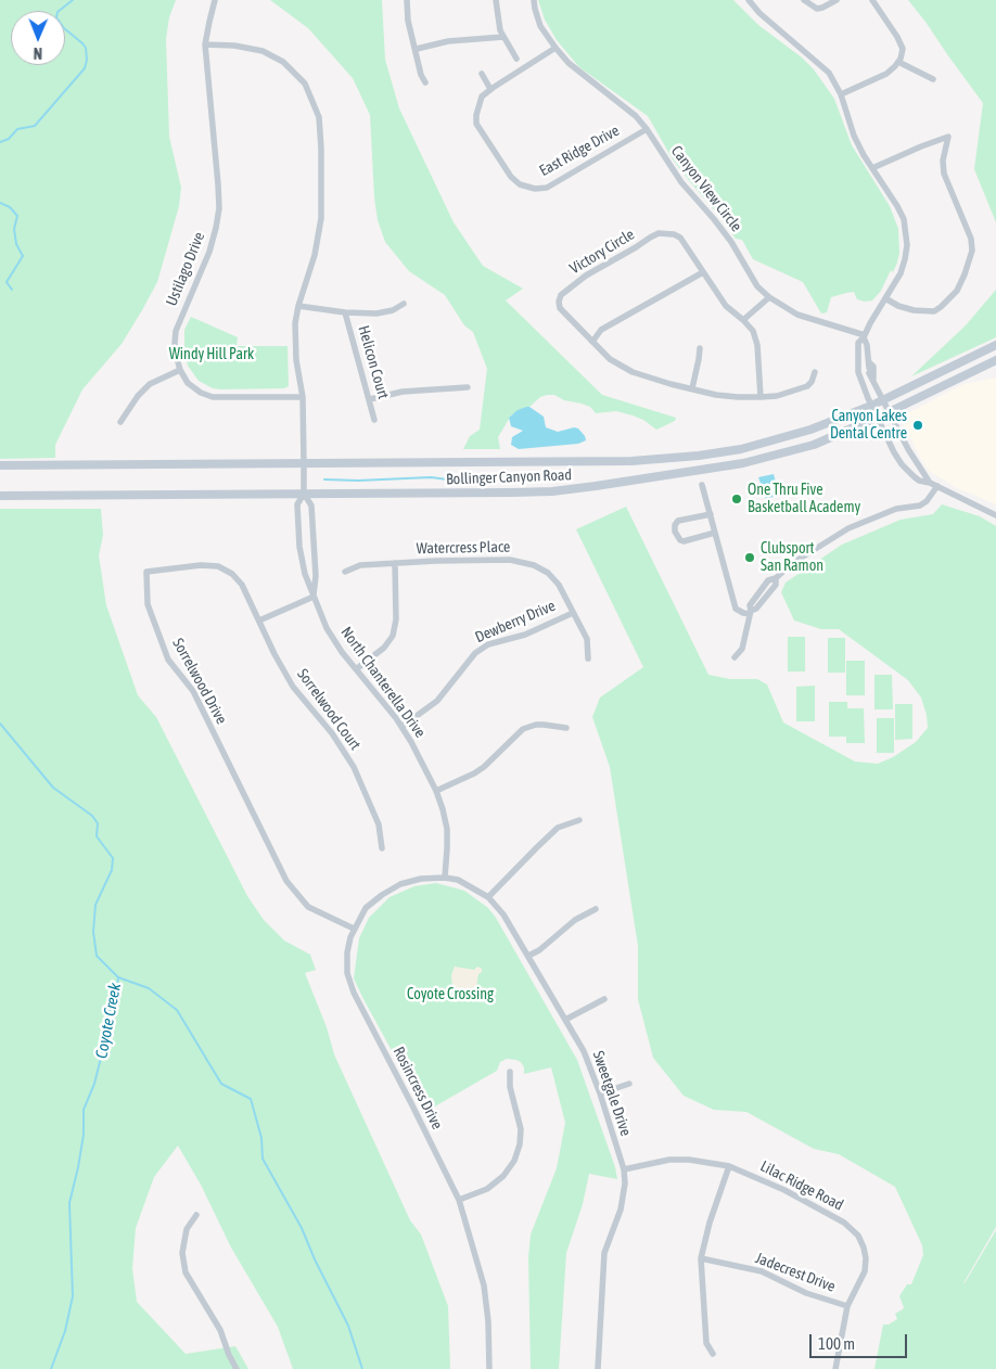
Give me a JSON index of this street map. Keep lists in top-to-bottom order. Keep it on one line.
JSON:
{"streets":{"main road":["Bollinger Canyon Road"],"street":["East Ridge Drive","Canyon View Circle","Victory Circle","Ustilago Drive","Helicon Court","Watercress Place","Dewberry Drive","Sorrelwood Drive","North Chanterella Drive","Sorrelwood Court","Rosincress Drive","Sweetgale Drive","Lilac Ridge Road","Jadecrest Drive"]},"crossings":[["East Ridge Drive","Canyon View Circle"],["Ustilago Drive","North Chanterella Drive"],["Bollinger Canyon Road","North Chanterella Drive"],["Watercress Place","Dewberry Drive"],["Dewberry Drive","North Chanterella Drive"],["Sorrelwood Drive","Sorrelwood Court"],["Sorrelwood Drive","Rosincress Drive"],["North Chanterella Drive","Rosincress Drive"],["North Chanterella Drive","Sweetgale Drive"],["Rosincress Drive","Sweetgale Drive"],["Sweetgale Drive","Lilac Ridge Road"],["Lilac Ridge Road","Jadecrest Drive"]],"water":["Coyote Creek"],"parks":["Windy Hill Park","Coyote Crossing"],"places":["Canyon Lakes Dental Centre","One Thru Five Basketball Academy","Clubsport San Ramon"],"scale_bar":"100 m","north":"bottom"}
